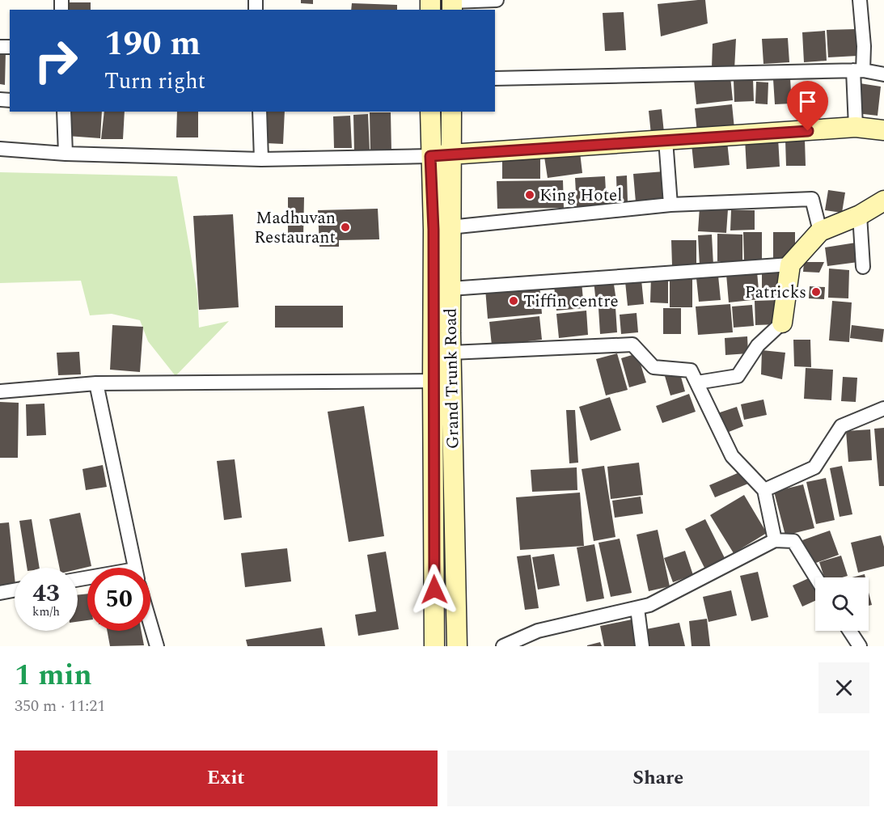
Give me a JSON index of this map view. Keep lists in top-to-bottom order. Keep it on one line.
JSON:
{"streets":{"main road":["Grand Trunk Road"]},"places":["King Hotel","Madhuvan Restaurant","Patricks","Tiffin centre"],"page":{"turn":["190 m","Turn right"],"speed":"43 km/h","limit":"50","heading":["1 min","350 m · 11:21"],"buttons":["Exit","Share"]}}
